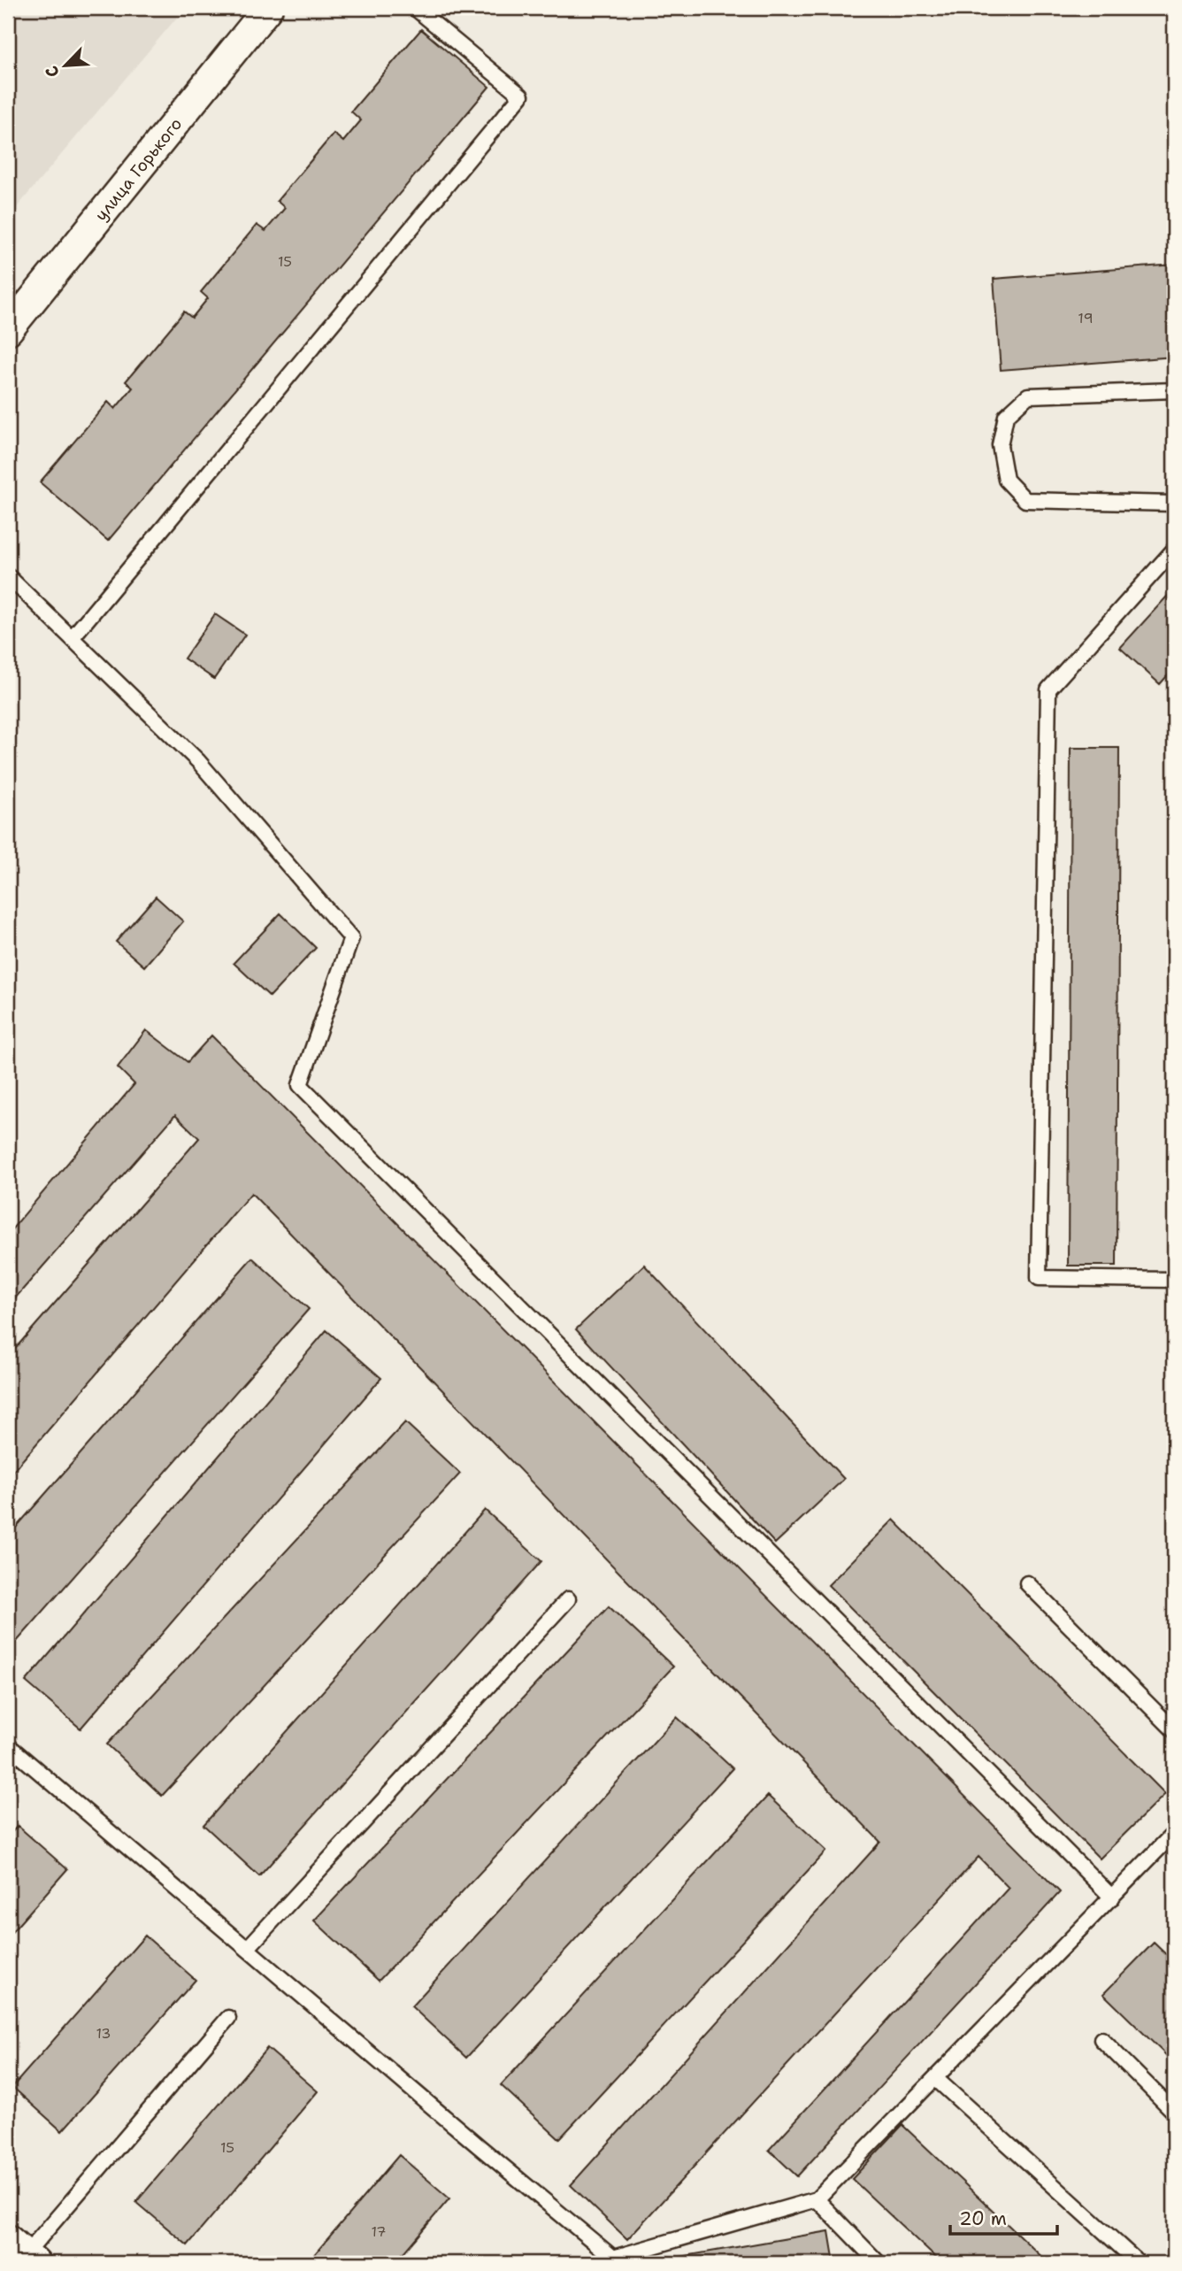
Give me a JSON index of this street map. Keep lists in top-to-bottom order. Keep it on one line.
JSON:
{"streets":{"street":["улица Горького"]},"house_numbers":["15","19","13","15","17"],"scale_bar":"20 m","north":"bottom left"}
